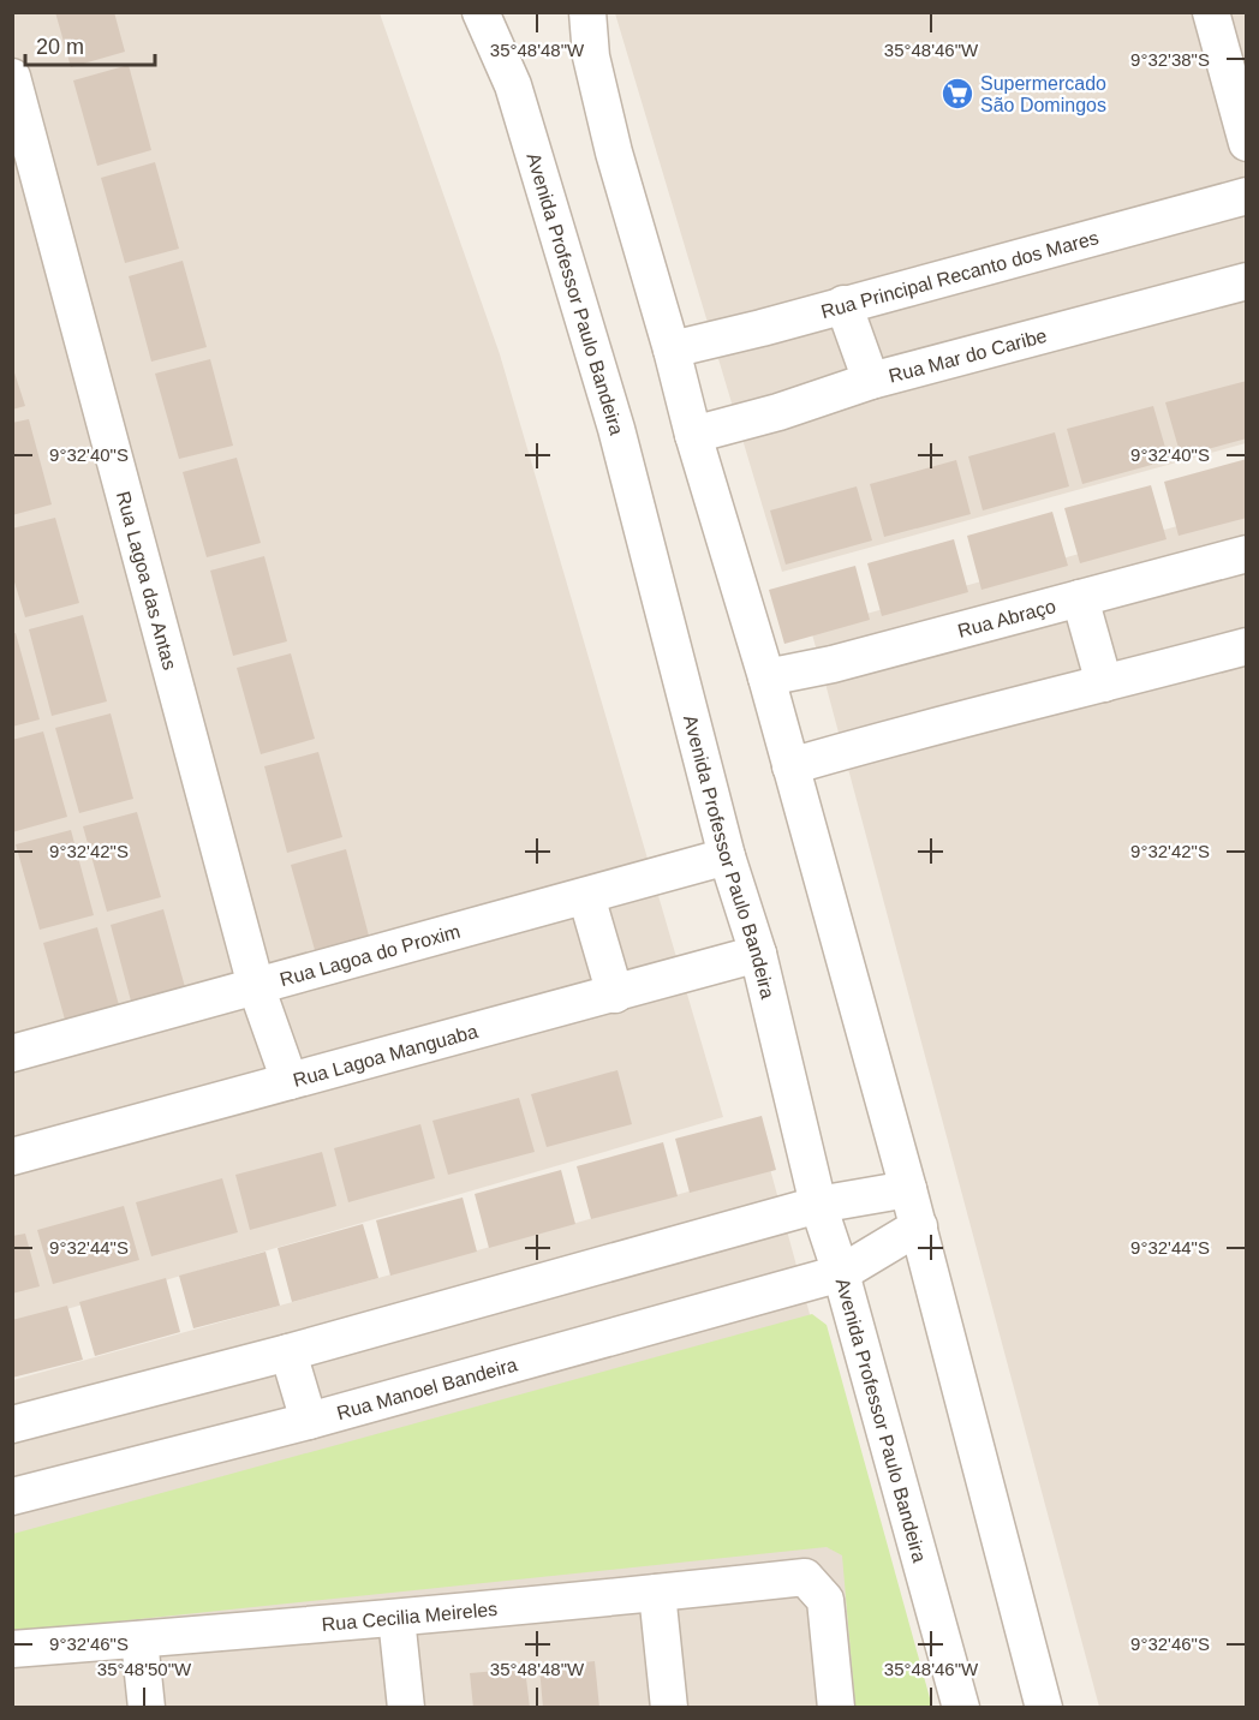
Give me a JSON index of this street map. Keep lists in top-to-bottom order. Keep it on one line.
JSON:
{"streets":{"street":["Rua Principal Recanto dos Mares","Avenida Professor Paulo Bandeira","Rua Mar do Caribe","Rua Lagoa das Antas","Rua Abraço","Rua Lagoa do Proxim","Rua Lagoa Manguaba","Rua Manoel Bandeira","Rua Cecilia Meireles"]},"crossings":[["Avenida Professor Paulo Bandeira","Rua Lagoa do Proxim"],["Avenida Professor Paulo Bandeira","Rua Lagoa Manguaba"],["Avenida Professor Paulo Bandeira","Rua Manoel Bandeira"],["Rua Lagoa das Antas","Rua Lagoa do Proxim"],["Rua Lagoa das Antas","Rua Lagoa Manguaba"]],"places":{"supermarket":["Supermercado São Domingos"]},"scale_bar":"20 m","coordinates":["35°48'48\"W","35°48'46\"W","9°32'38\"S","9°32'40\"S","9°32'42\"S","9°32'44\"S","9°32'46\"S","35°48'50\"W"]}
